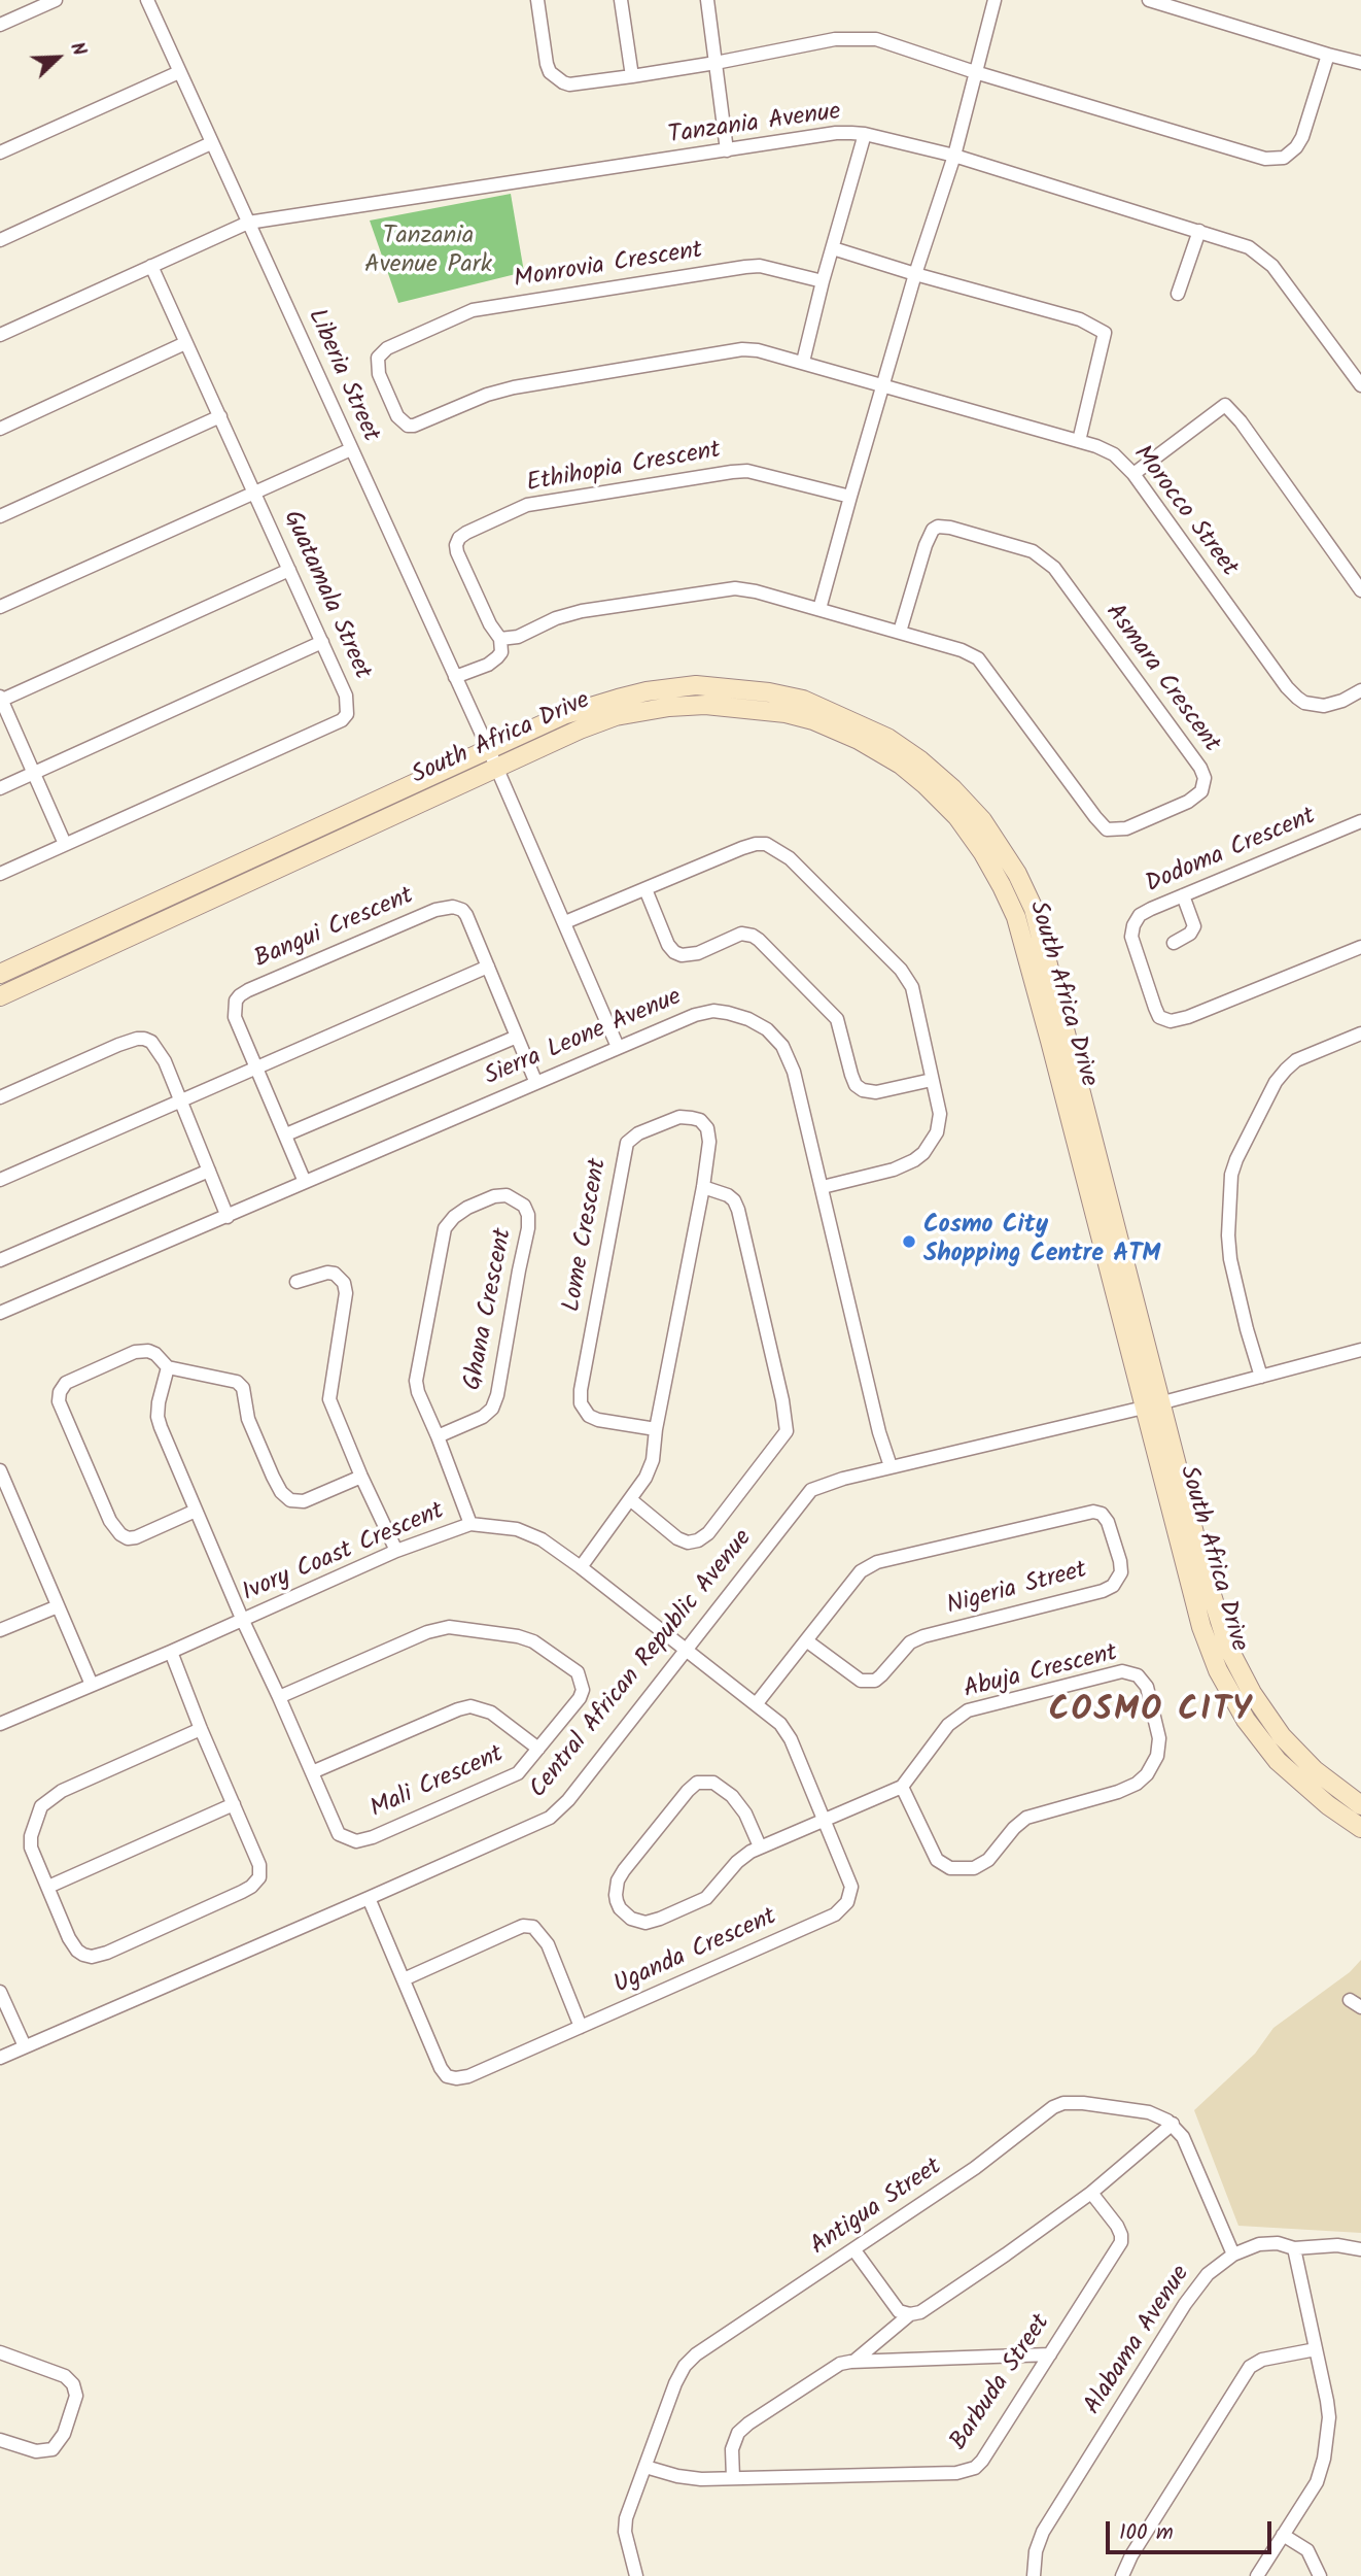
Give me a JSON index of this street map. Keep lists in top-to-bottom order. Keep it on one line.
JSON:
{"streets":{"street":["Tanzania Avenue","Monrovia Crescent","Liberia Street","Ethihopia Crescent","Morocco Street","Guatamala Street","Asmara Crescent","South Africa Drive","Dodoma Crescent","Bangui Crescent","Sierra Leone Avenue","Lome Crescent","Ghana Crescent","Ivory Coast Crescent","Nigeria Street","Central African Republic Avenue","Abuja Crescent","Mali Crescent","Uganda Crescent","Antigua Street","Alabama Avenue","Barbuda Street"]},"crossings":[["Tanzania Avenue","Liberia Street"],["Tanzania Avenue","Guatamala Street"],["Monrovia Crescent","Morocco Street"],["Liberia Street","South Africa Drive"],["Liberia Street","Sierra Leone Avenue"],["South Africa Drive","Central African Republic Avenue"],["Bangui Crescent","Sierra Leone Avenue"],["Sierra Leone Avenue","Central African Republic Avenue"],["Ghana Crescent","Ivory Coast Crescent"],["Ivory Coast Crescent","Central African Republic Avenue"],["Ivory Coast Crescent","Mali Crescent"],["Ivory Coast Crescent","Uganda Crescent"],["Nigeria Street","Uganda Crescent"],["Central African Republic Avenue","Uganda Crescent"],["Abuja Crescent","Uganda Crescent"],["Antigua Street","Barbuda Street"]],"districts":["COSMO CITY"],"parks":["Tanzania Avenue Park"],"places":["Cosmo City Shopping Centre ATM"],"scale_bar":"100 m","north":"top right"}
